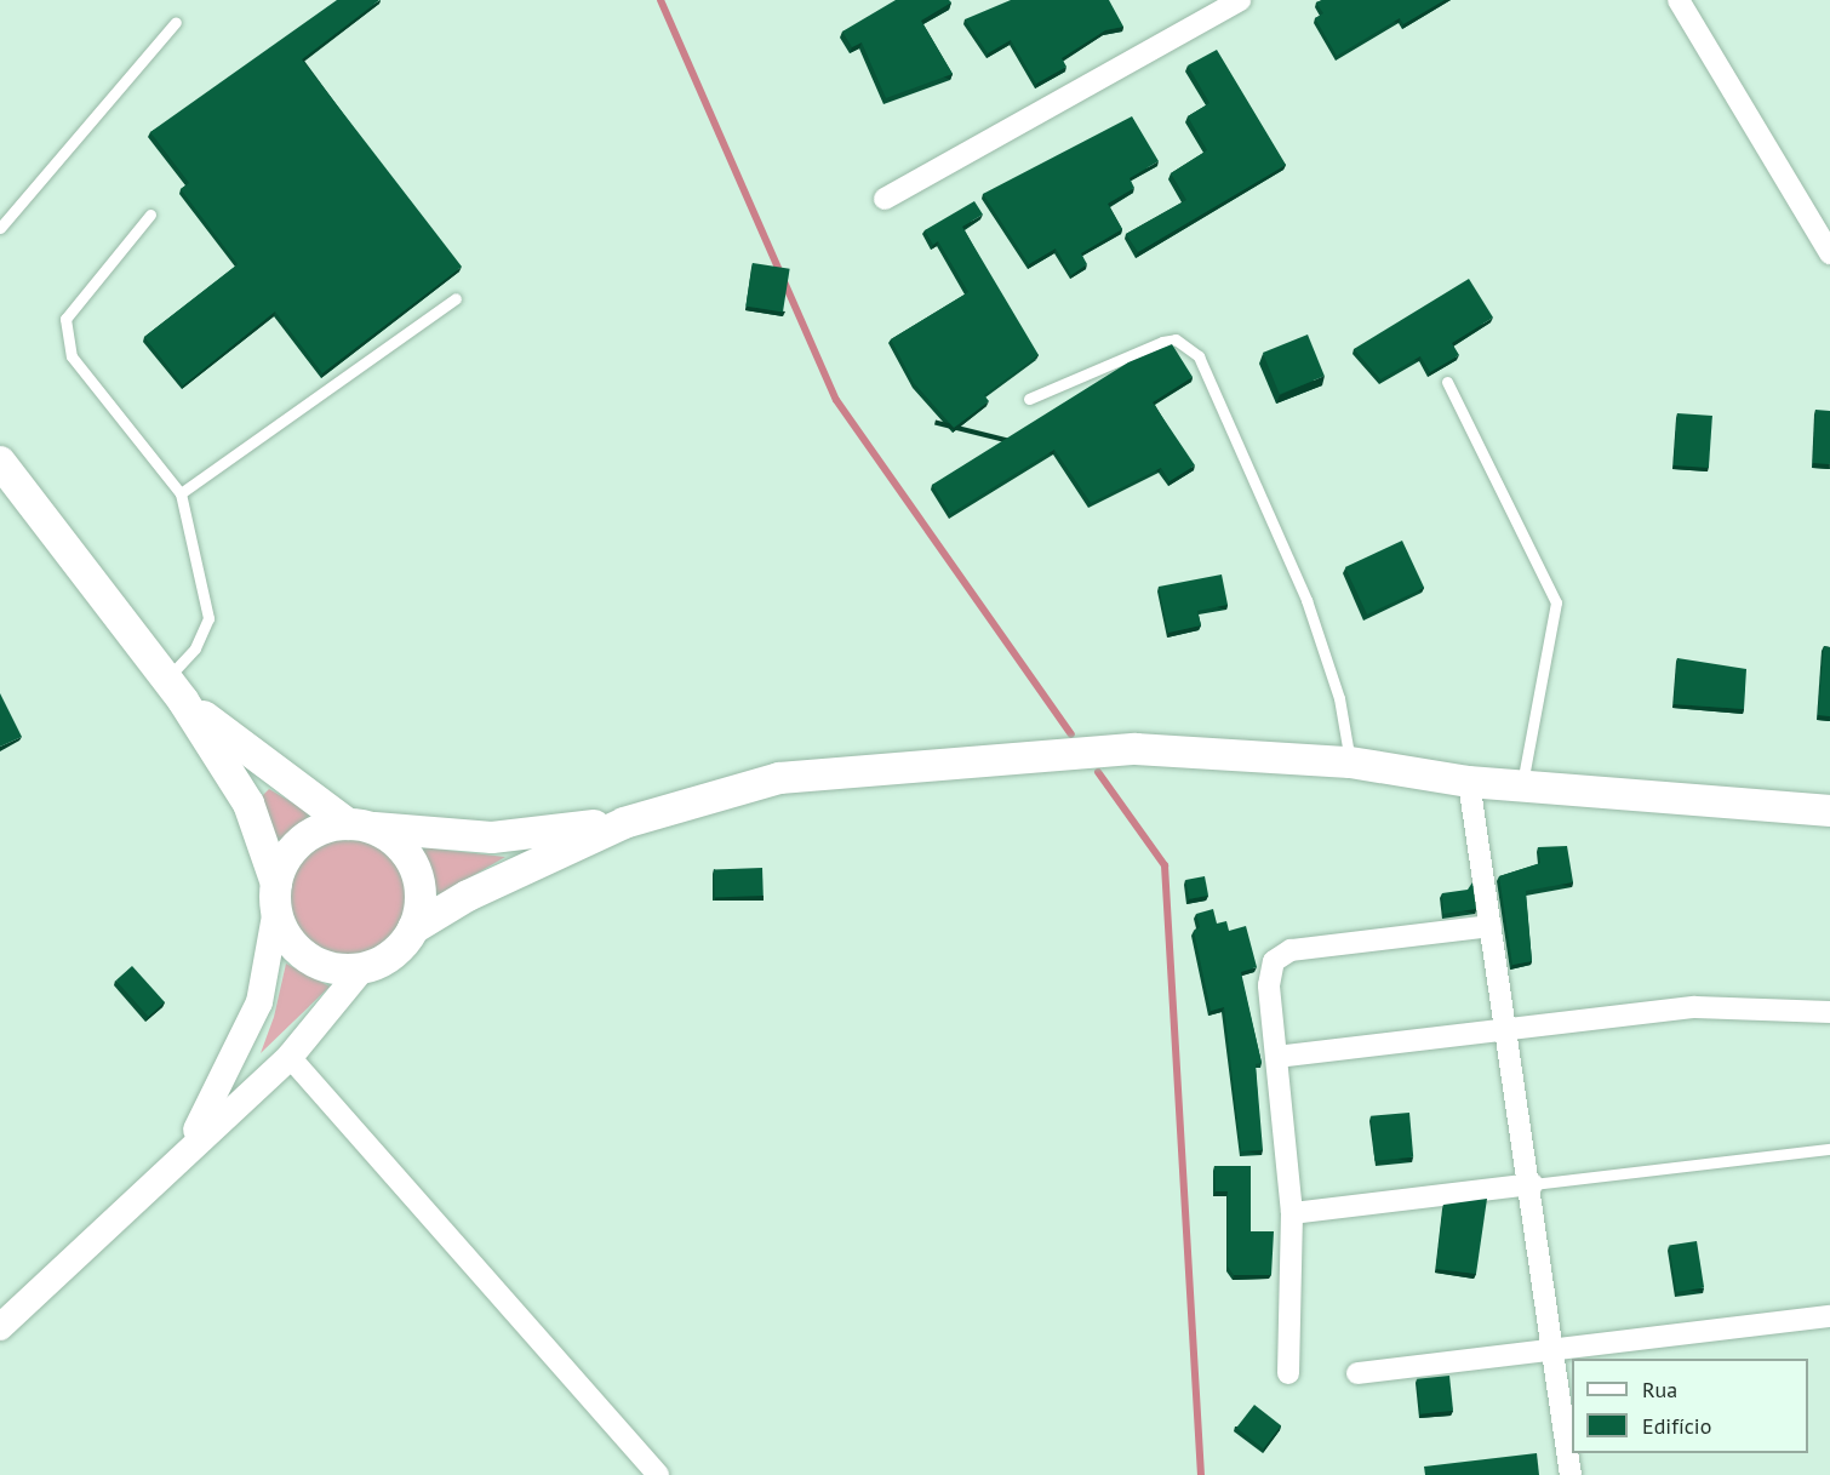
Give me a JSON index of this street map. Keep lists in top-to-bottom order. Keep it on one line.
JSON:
{"legend":["Rua","Edifício"]}
